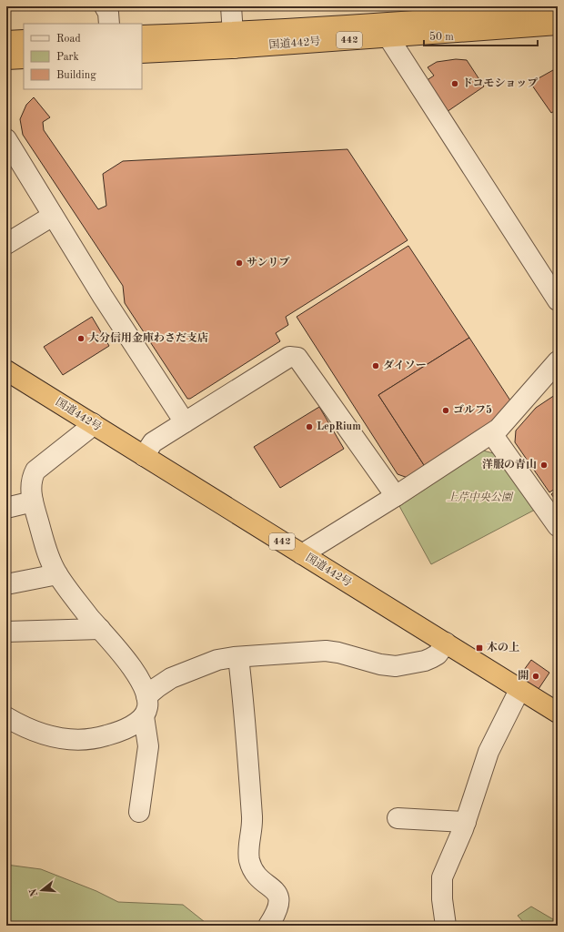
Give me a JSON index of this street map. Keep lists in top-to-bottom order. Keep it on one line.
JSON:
{"streets":{"highway":["442","国道442号"]},"parks":["上芹中央公園"],"places":{"other":["ドコモショップ","サンリブ","大分信用金庫わさだ支店","ダイソー","ゴルフ5","LepRium","洋服の青山","開"],"transit":["木の上"]},"legend":["Road","Park","Building"],"scale_bar":"50 m","north":"left"}
